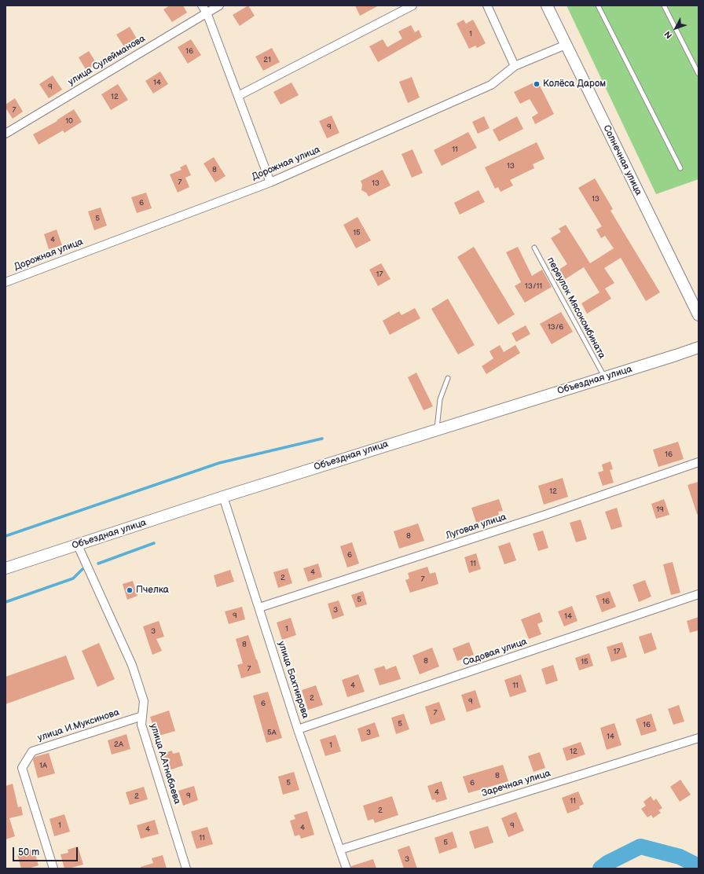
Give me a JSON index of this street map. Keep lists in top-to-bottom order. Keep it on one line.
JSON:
{"streets":{"main road":["Солнечная улица","Объездная улица"],"street":["улица Сулейманова","Дорожная улица","Луговая улица","Садовая улица","улица Бахтиярова","улица И.Муксинова","улица А.Атнабаева","Заречная улица"],"lane":["переулок Мясокомбината"]},"crossings":[["Солнечная улица","Дорожная улица"],["переулок Мясокомбината","Объездная улица"],["Объездная улица","улица Бахтиярова"],["Объездная улица","улица А.Атнабаева"],["Луговая улица","улица Бахтиярова"],["Садовая улица","улица Бахтиярова"],["улица Бахтиярова","Заречная улица"],["улица И.Муксинова","улица А.Атнабаева"]],"places":["Колёса Даром","Пчелка"],"house_numbers":["1","16","21","14","9","12","7","10","9","11","13","8","7","13","13","6","5","15","4","17","13/11","13/6","16","12","19","8","6","11","4","2","7","5","16","3","9","14","1","3","8","17","8","15","7","4","11","2","9","6","7","5","16","5А","3","14","2А","1","12","1А","8","5","6","4","9","2","11","2","1","9","4","4","11","5","3"],"scale_bar":"50 m","north":"bottom left"}
